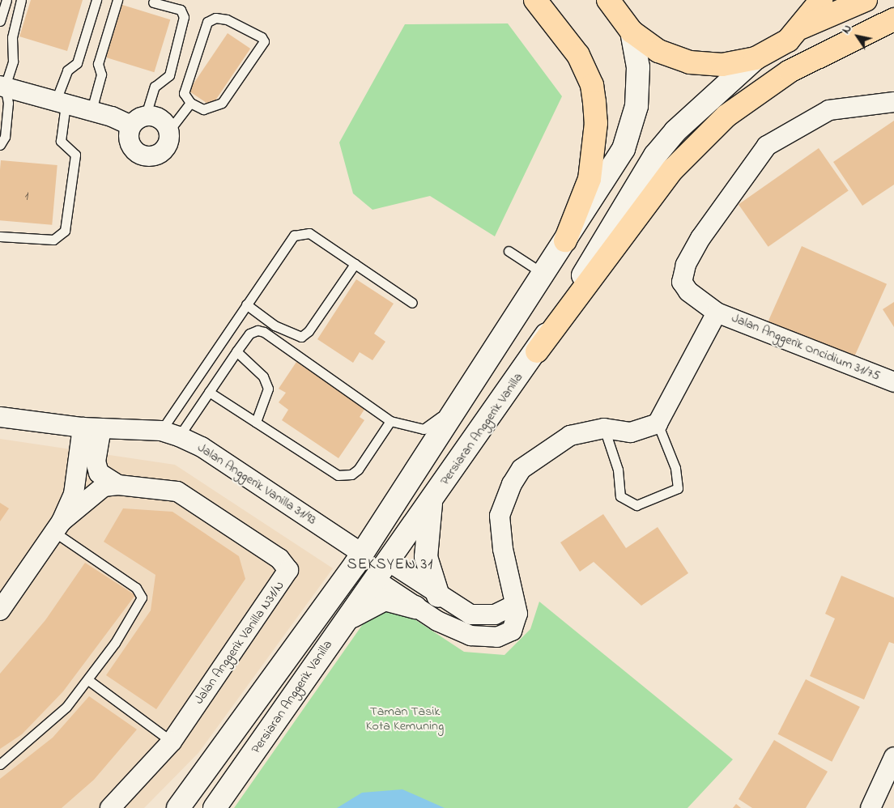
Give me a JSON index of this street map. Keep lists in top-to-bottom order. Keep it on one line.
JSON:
{"streets":{"main road":["Persiaran Anggerik Vanilla"],"street":["Jalan Anggerik Oncidium 31/75","Jalan Anggerik Vanilla 31/93","Jalan Anggerik Vanilla N31/N"]},"crossings":[["Persiaran Anggerik Vanilla","Jalan Anggerik Vanilla 31/93"]],"districts":["SEKSYEN 31"],"parks":["Taman Tasik Kota Kemuning"],"house_numbers":["1"],"north":"top left"}
